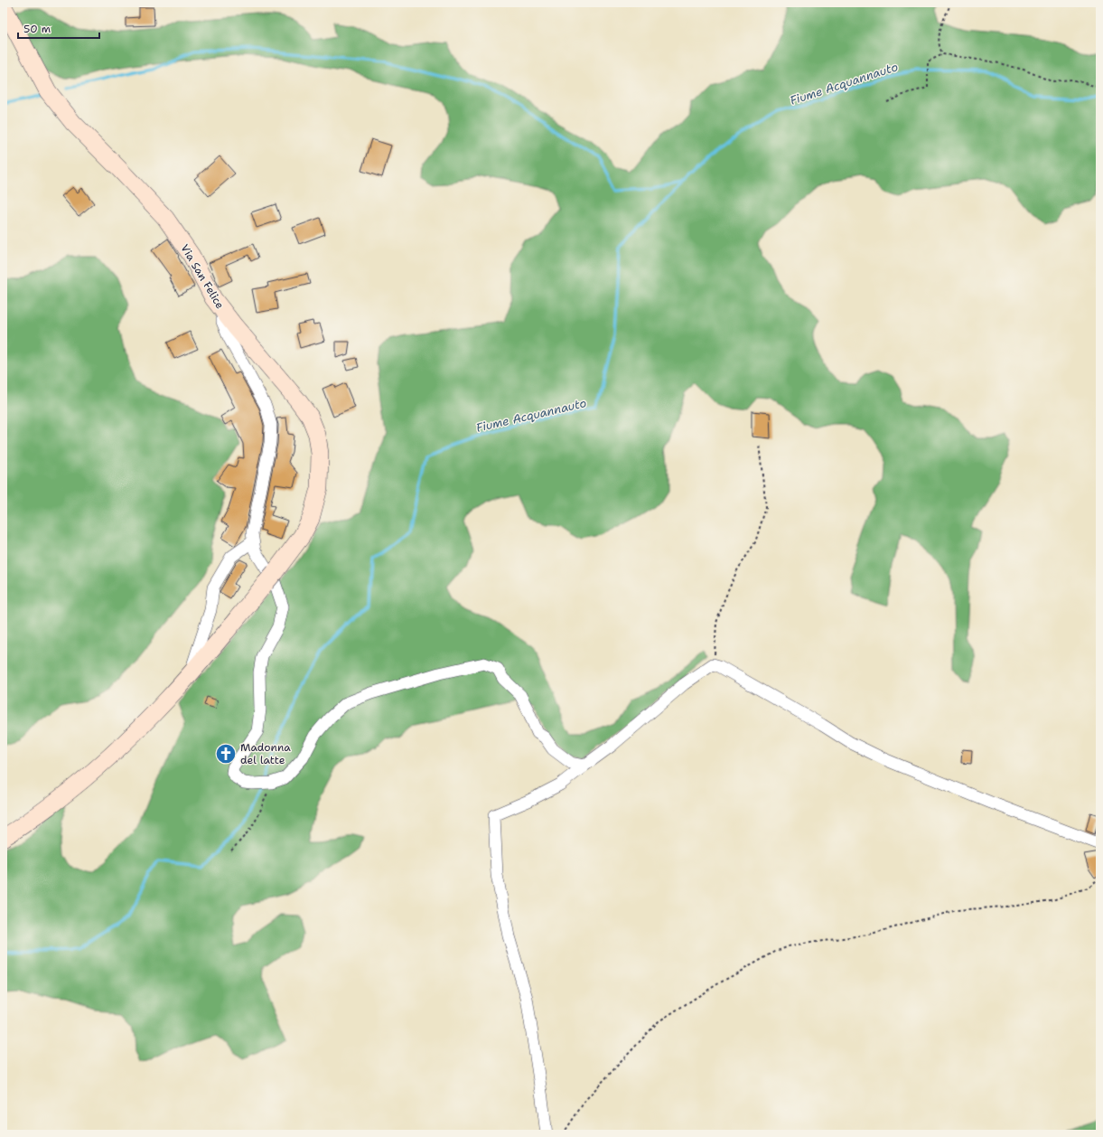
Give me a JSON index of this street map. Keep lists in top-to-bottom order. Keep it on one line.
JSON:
{"streets":{"street":["Via San Felice"]},"water":["Fiume Acquannauto"],"places":{"church":["Madonna del latte"]},"scale_bar":"50 m"}
